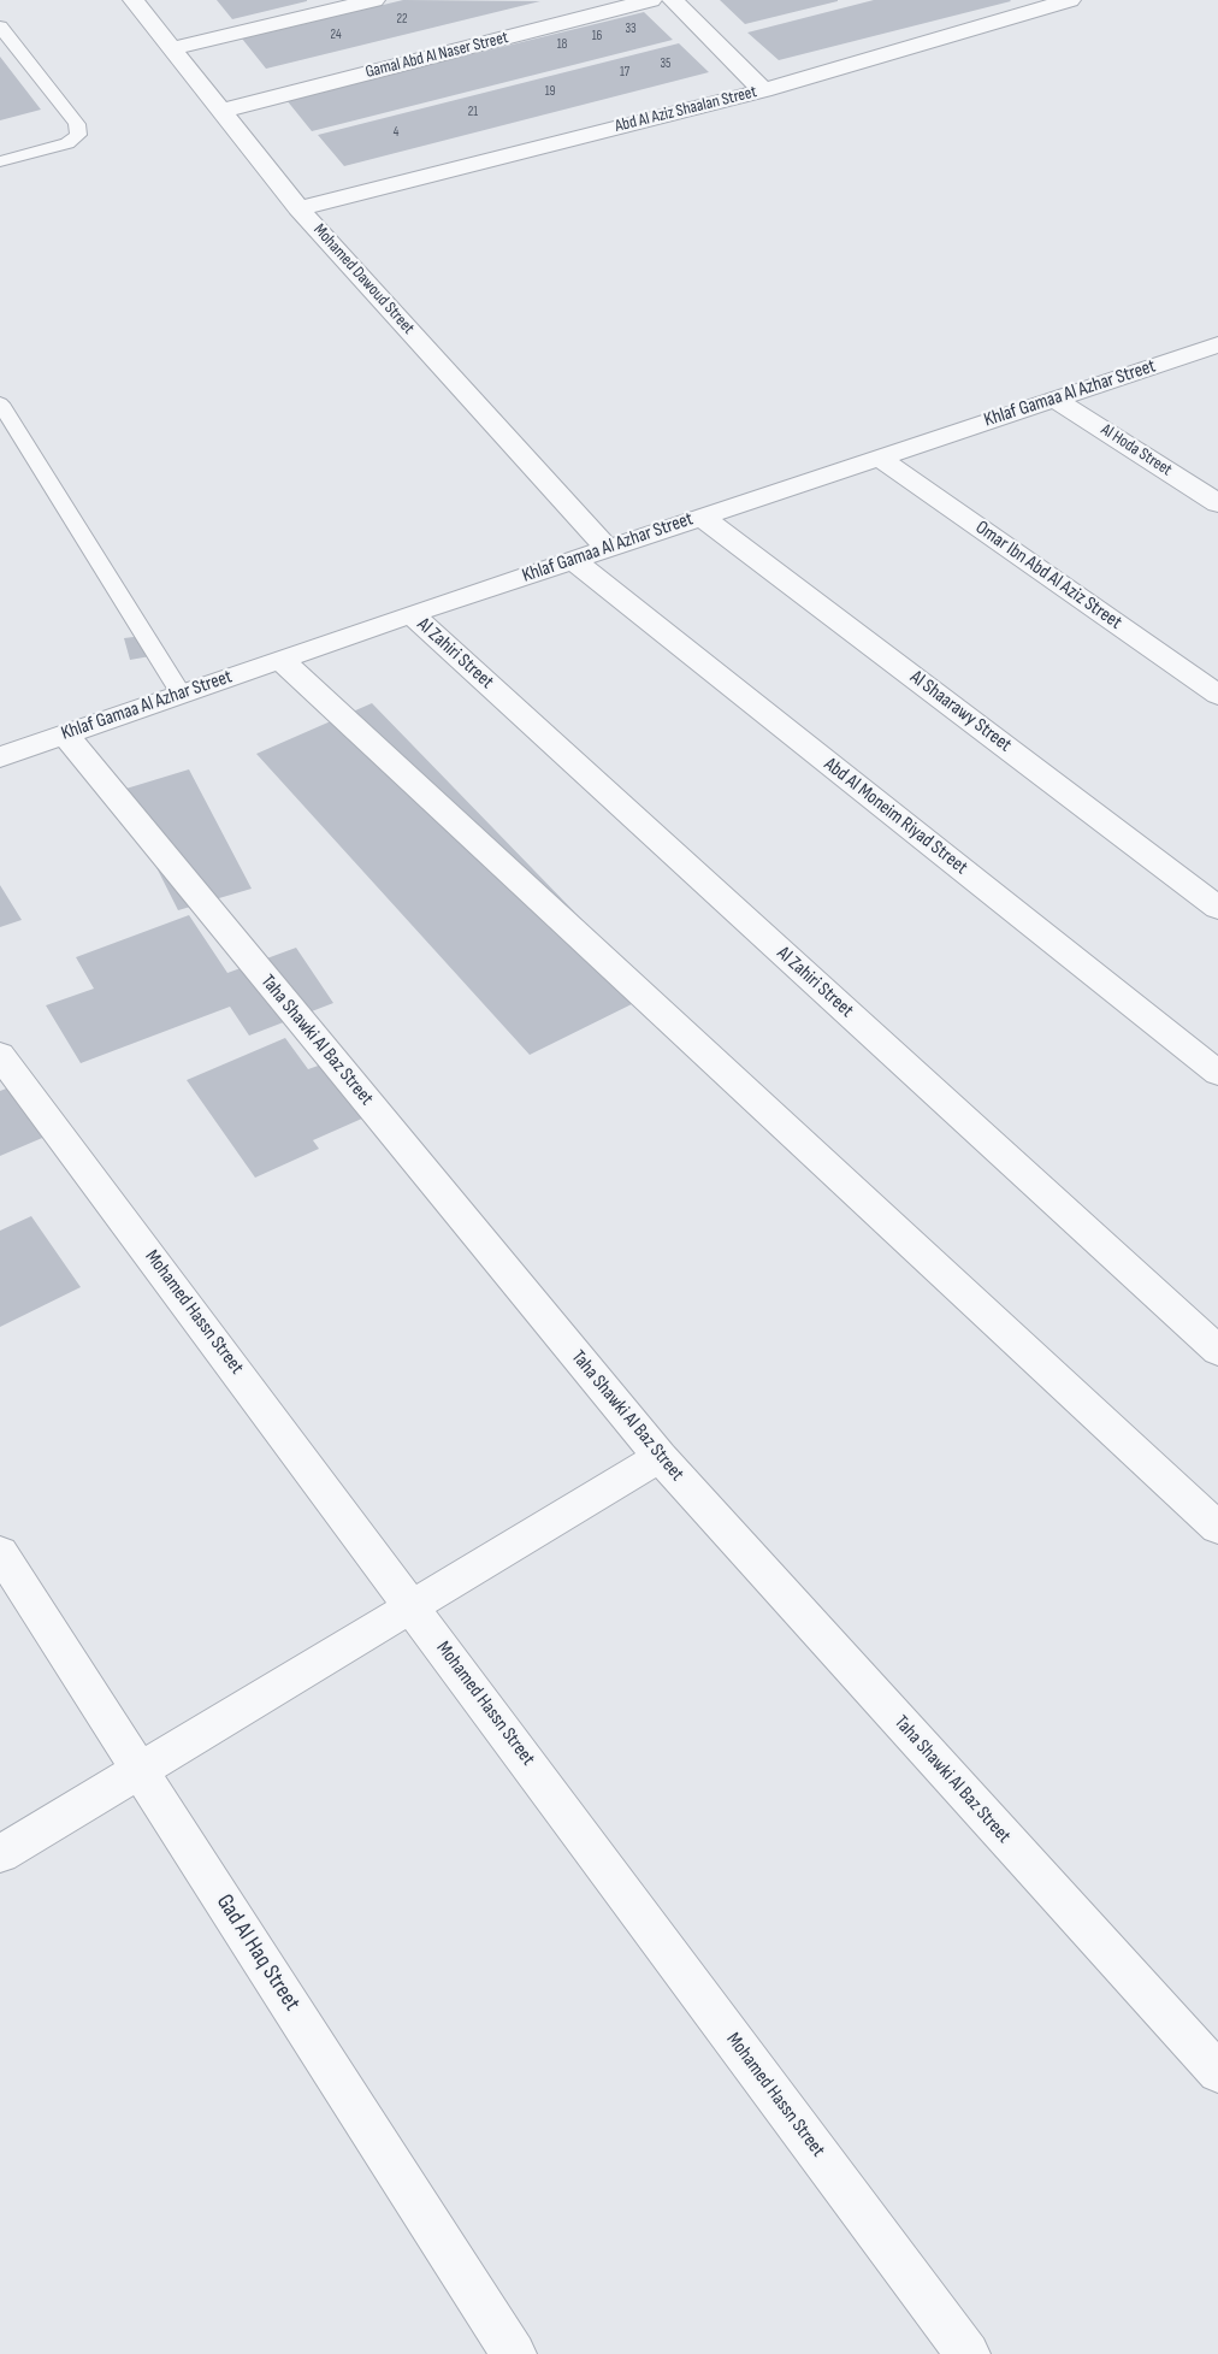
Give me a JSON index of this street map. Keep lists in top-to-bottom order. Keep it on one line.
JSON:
{"streets":{"street":["Gamal Abd Al Naser Street","Abd Al Aziz Shaalan Street","Mohamed Dawoud Street","Khlaf Gamaa Al Azhar Street","Al Hoda Street","Omar Ibn Abd Al Aziz Street","Al Zahiri Street","Al Shaarawy Street","Abd Al Moneim Riyad Street","Taha Shawki Al Baz Street","Mohamed Hassn Street","Gad Al Haq Street"]},"crossings":[["Gamal Abd Al Naser Street","Mohamed Dawoud Street"],["Abd Al Aziz Shaalan Street","Mohamed Dawoud Street"],["Mohamed Dawoud Street","Khlaf Gamaa Al Azhar Street"],["Khlaf Gamaa Al Azhar Street","Al Hoda Street"],["Khlaf Gamaa Al Azhar Street","Omar Ibn Abd Al Aziz Street"],["Khlaf Gamaa Al Azhar Street","Al Zahiri Street"],["Khlaf Gamaa Al Azhar Street","Al Shaarawy Street"],["Khlaf Gamaa Al Azhar Street","Abd Al Moneim Riyad Street"],["Khlaf Gamaa Al Azhar Street","Taha Shawki Al Baz Street"]],"house_numbers":["22","33","24","16","18","35","17","19","21","4"]}
